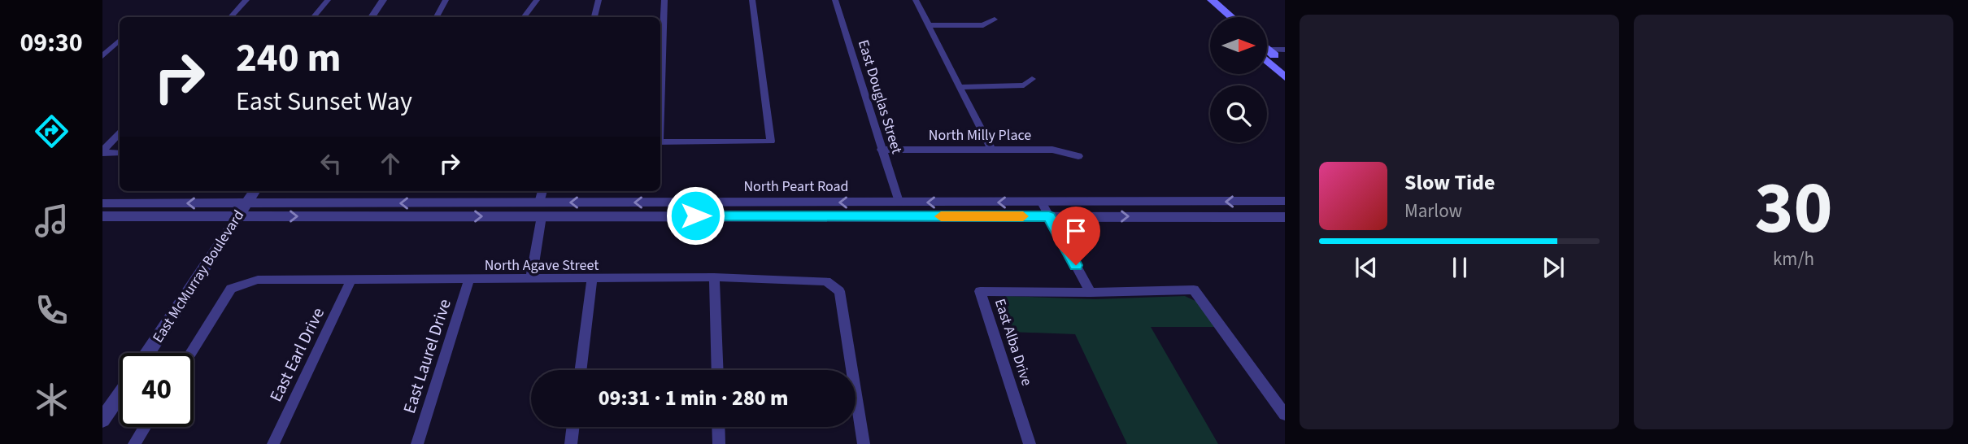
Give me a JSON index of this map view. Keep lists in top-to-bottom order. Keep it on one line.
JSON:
{"streets":{"street":["East Douglas Street","North Milly Place","North Peart Road","North Agave Street","East McMurray Boulevard","East Alba Drive","East Earl Drive","East Laurel Drive"]},"crossings":[["East Douglas Street","North Milly Place"],["East Douglas Street","North Peart Road"],["North Peart Road","East McMurray Boulevard"],["North Agave Street","East Earl Drive"],["North Agave Street","East Laurel Drive"]],"north":"right","page":{"tabs":"09:30","tile":["30","km/h"],"turn":["240 m","East Sunset Way"],"song":["Slow Tide","Marlow"],"limit":"40","trip":"09:31 · 1 min · 280 m"}}
